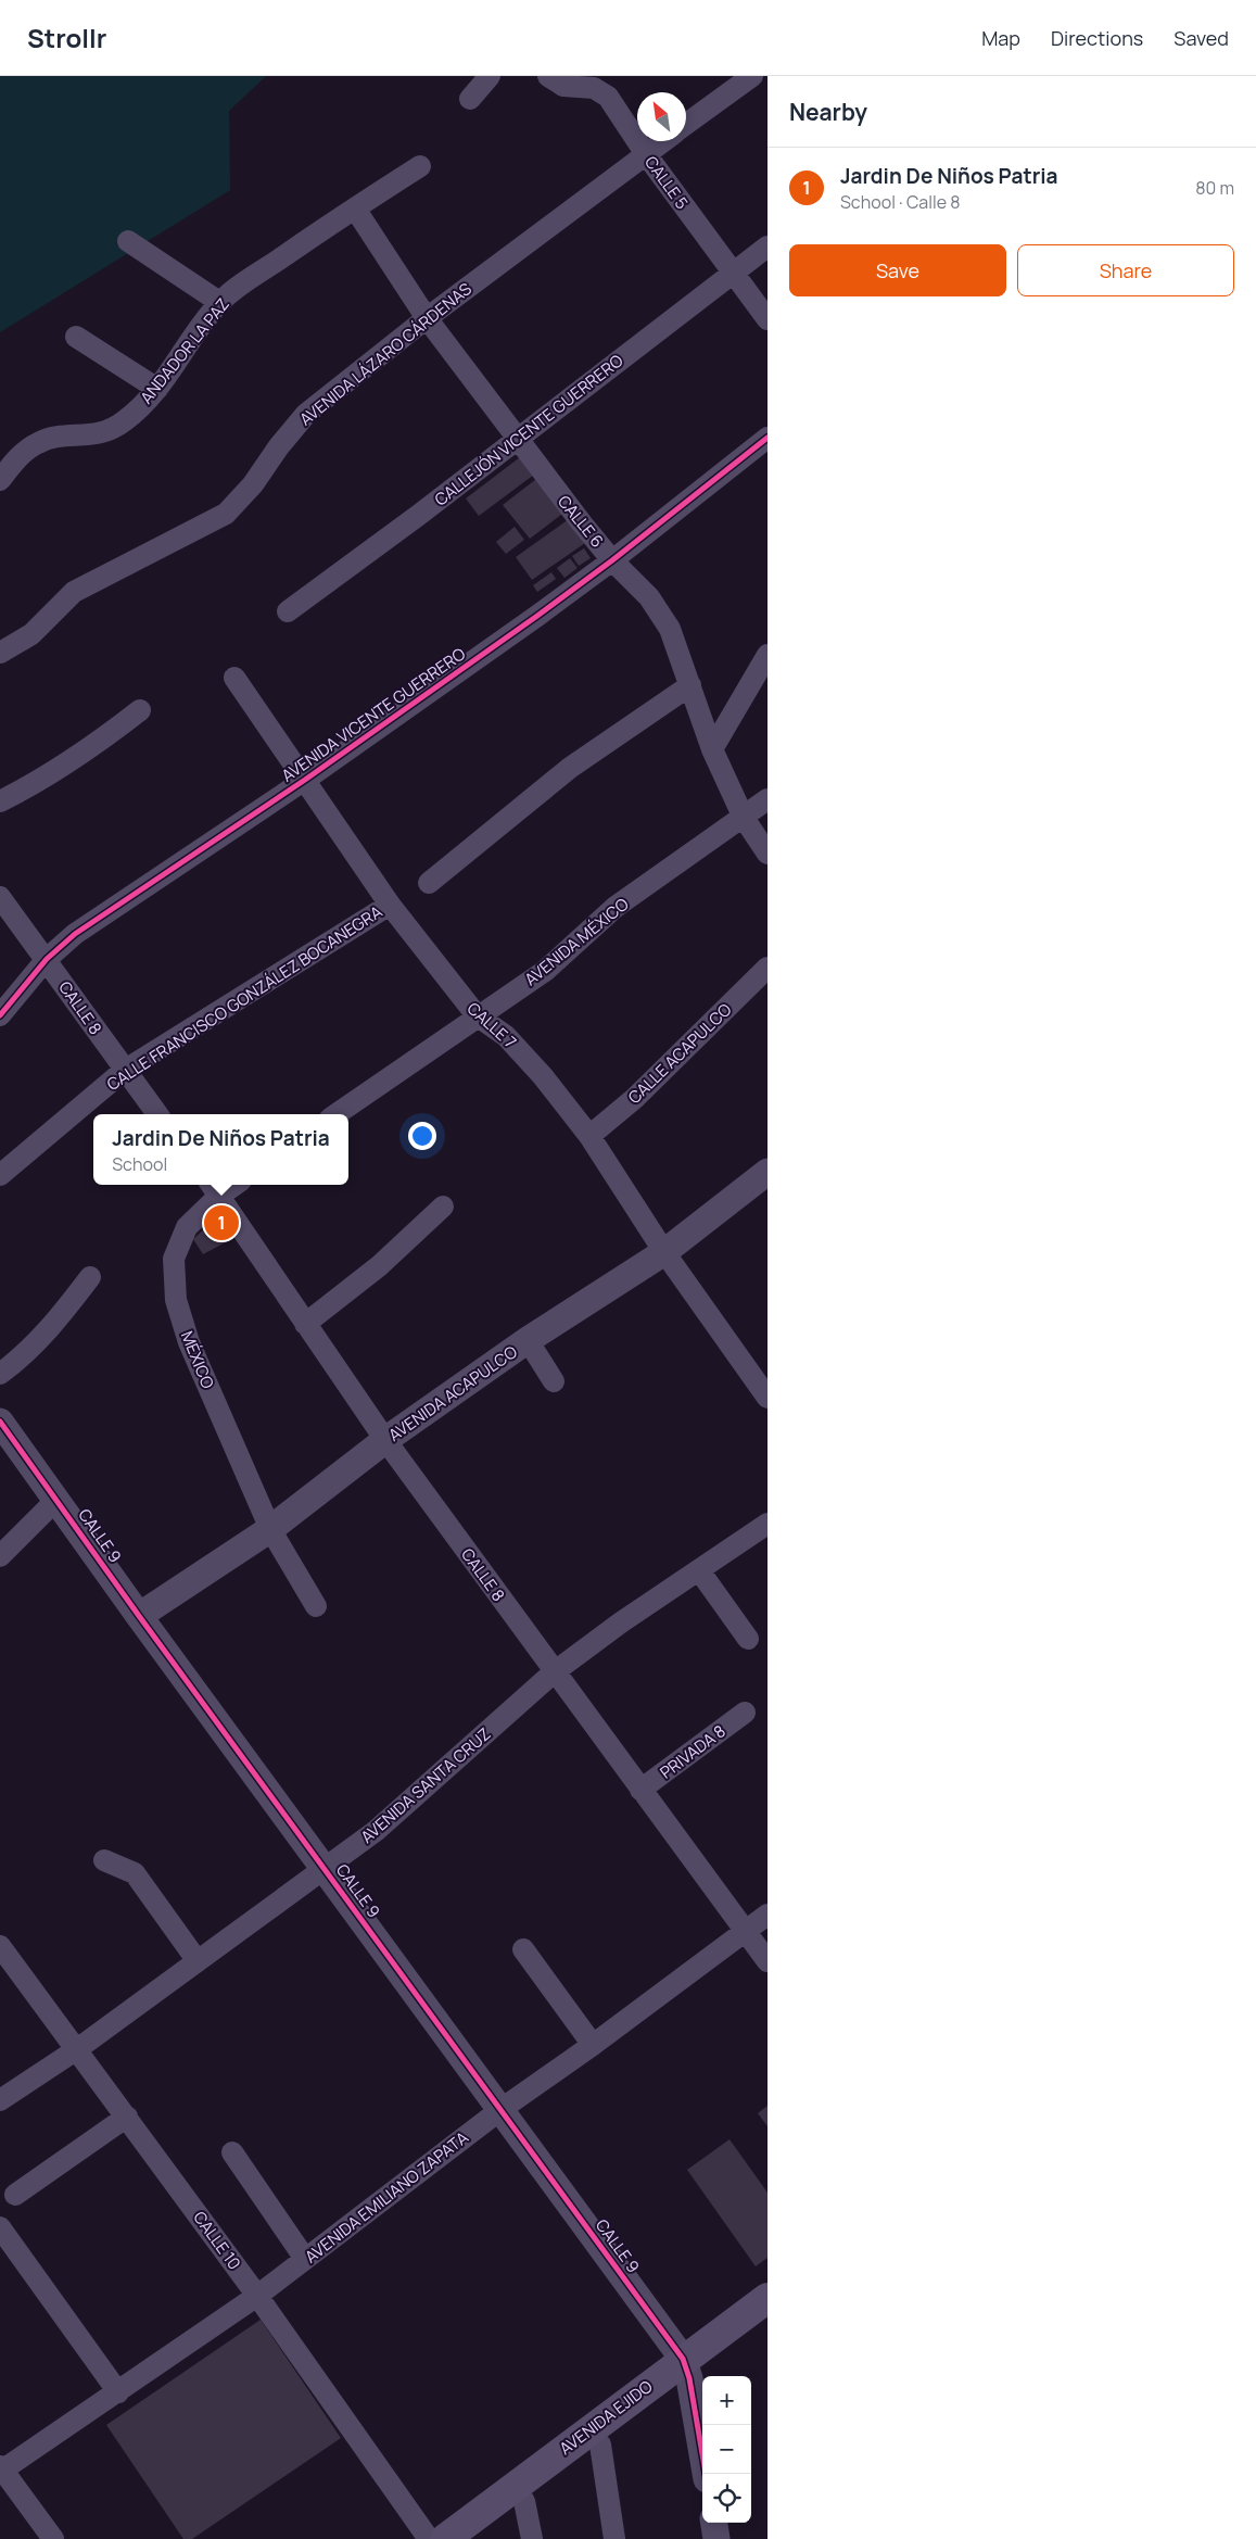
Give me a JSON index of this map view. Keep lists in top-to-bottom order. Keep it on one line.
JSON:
{"streets":{"main road":["AVENIDA EJIDO"],"street":["CALLE 5","ANDADOR LA PAZ","AVENIDA LÁZARO CÁRDENAS","CALLEJÓN VICENTE GUERRERO","CALLE 6","AVENIDA VICENTE GUERRERO","AVENIDA MÉXICO","CALLE FRANCISCO GONZÁLEZ BOCANEGRA","CALLE 8","CALLE 7","CALLE ACAPULCO","MÉXICO","AVENIDA ACAPULCO","CALLE 9","PRIVADA 8","AVENIDA SANTA CRUZ","AVENIDA EMILIANO ZAPATA","CALLE 10"]},"crossings":[["CALLE 5","AVENIDA LÁZARO CÁRDENAS"],["CALLE 5","CALLEJÓN VICENTE GUERRERO"],["ANDADOR LA PAZ","CALLE 6"],["AVENIDA LÁZARO CÁRDENAS","CALLE 6"],["CALLEJÓN VICENTE GUERRERO","CALLE 6"],["CALLE 6","AVENIDA VICENTE GUERRERO"],["CALLE 6","AVENIDA MÉXICO"],["AVENIDA VICENTE GUERRERO","CALLE 8"],["AVENIDA VICENTE GUERRERO","CALLE 7"],["AVENIDA MÉXICO","CALLE 7"],["CALLE FRANCISCO GONZÁLEZ BOCANEGRA","CALLE 8"],["CALLE FRANCISCO GONZÁLEZ BOCANEGRA","CALLE 7"],["CALLE 8","MÉXICO"],["CALLE 8","AVENIDA ACAPULCO"],["CALLE 8","PRIVADA 8"],["CALLE 8","AVENIDA SANTA CRUZ"],["CALLE 8","AVENIDA EMILIANO ZAPATA"],["CALLE 7","CALLE ACAPULCO"],["CALLE 7","AVENIDA ACAPULCO"],["MÉXICO","AVENIDA ACAPULCO"],["AVENIDA ACAPULCO","CALLE 9"],["CALLE 9","AVENIDA SANTA CRUZ"],["CALLE 9","AVENIDA EMILIANO ZAPATA"],["CALLE 9","AVENIDA EJIDO"],["AVENIDA SANTA CRUZ","CALLE 10"],["AVENIDA EMILIANO ZAPATA","CALLE 10"]],"north":"top left","page":{"header":"Strollr","nav":["Map","Directions","Saved"],"heading":"Nearby","list":[{"mark":"1","name":"Jardin De Niños Patria","note":"School · Calle 8","value":"80 m"}],"buttons":["Save","Share"],"popup":["Jardin De Niños Patria","School"],"pins":"1","map_buttons":["+","−"]}}
